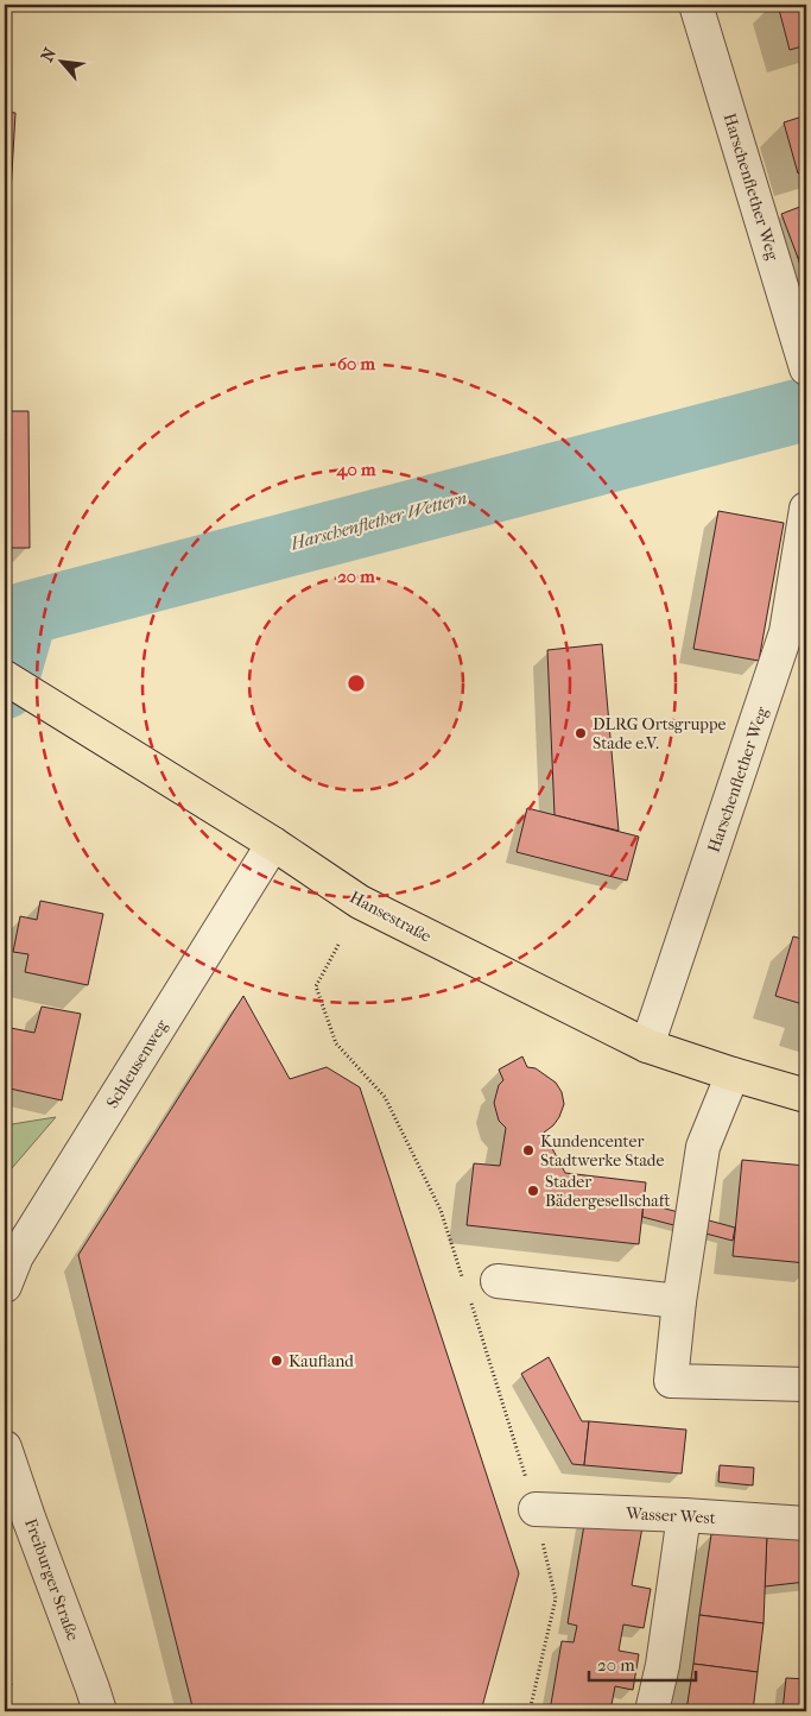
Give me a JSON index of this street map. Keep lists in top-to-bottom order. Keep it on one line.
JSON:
{"streets":{"main road":["Hansestraße"],"street":["Harschenflether Weg","Schleusenweg","Wasser West","Freiburger Straße"]},"crossings":[["Harschenflether Weg","Hansestraße"],["Hansestraße","Schleusenweg"]],"water":["Harschenflether Wettern"],"places":["DLRG Ortsgruppe Stade e.V.","Kundencenter Stadtwerke Stade","Stader Bädergesellschaft","Kaufland"],"scale_bar":"20 m","north":"top left","rings":["60 m","40 m","20 m"]}
